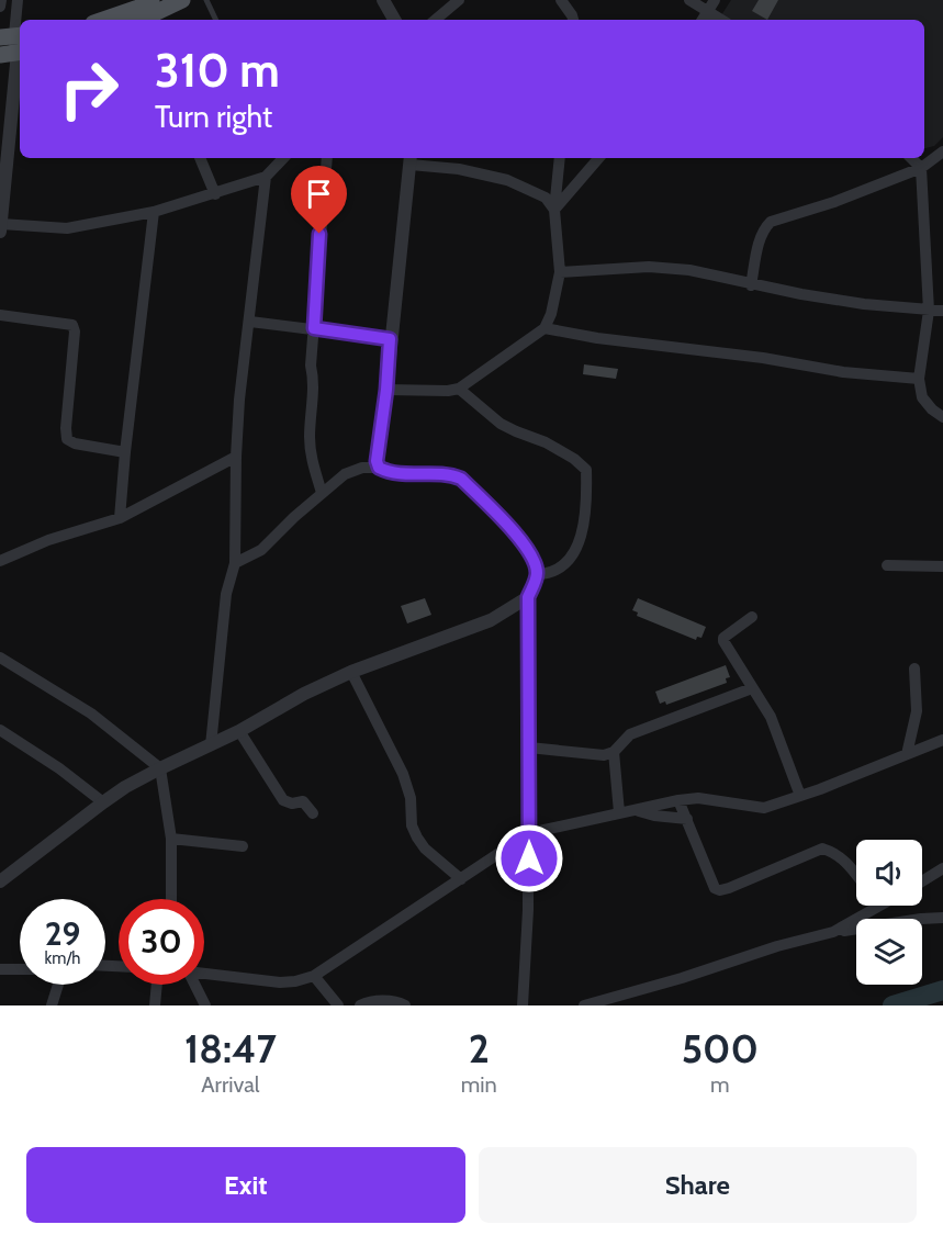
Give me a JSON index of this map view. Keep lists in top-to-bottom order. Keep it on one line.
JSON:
{"page":{"turn":["310 m","Turn right"],"speed":"29 km/h","limit":"30","eta":["18:47","Arrival","2","min","500","m"],"buttons":["Exit","Share"]}}
